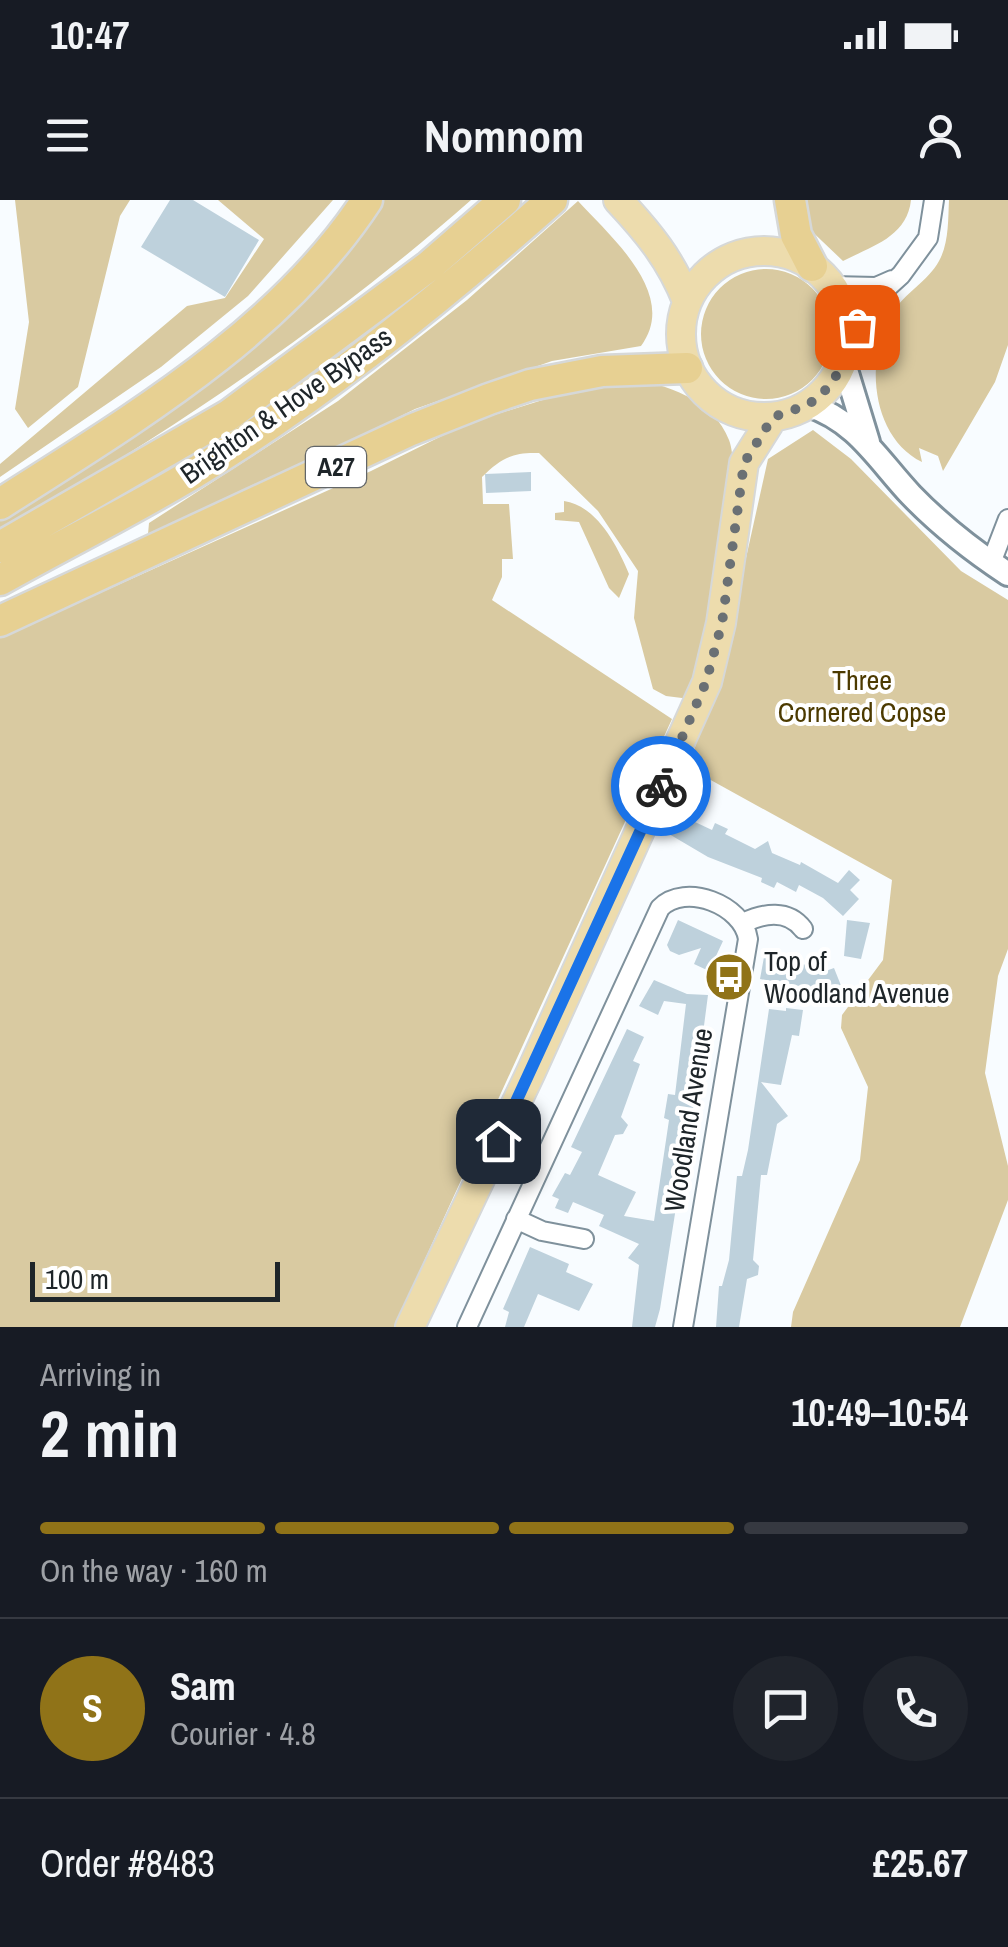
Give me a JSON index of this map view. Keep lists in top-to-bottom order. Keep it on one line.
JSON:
{"streets":{"highway":["Brighton & Hove Bypass","A27"],"street":["Woodland Avenue"]},"parks":["Three Cornered Copse"],"places":{"bus stop":["Top of Woodland Avenue"]},"scale_bar":"100 m","page":{"status":"10:47","header":"Nomnom","scale":"100 m","heading":["2 min","Arriving in","10:49–10:54"],"panel":["Sam","Courier · 4.8","Order #8483","£25.67"],"bar":"On the way · 160 m","round":"S"}}
